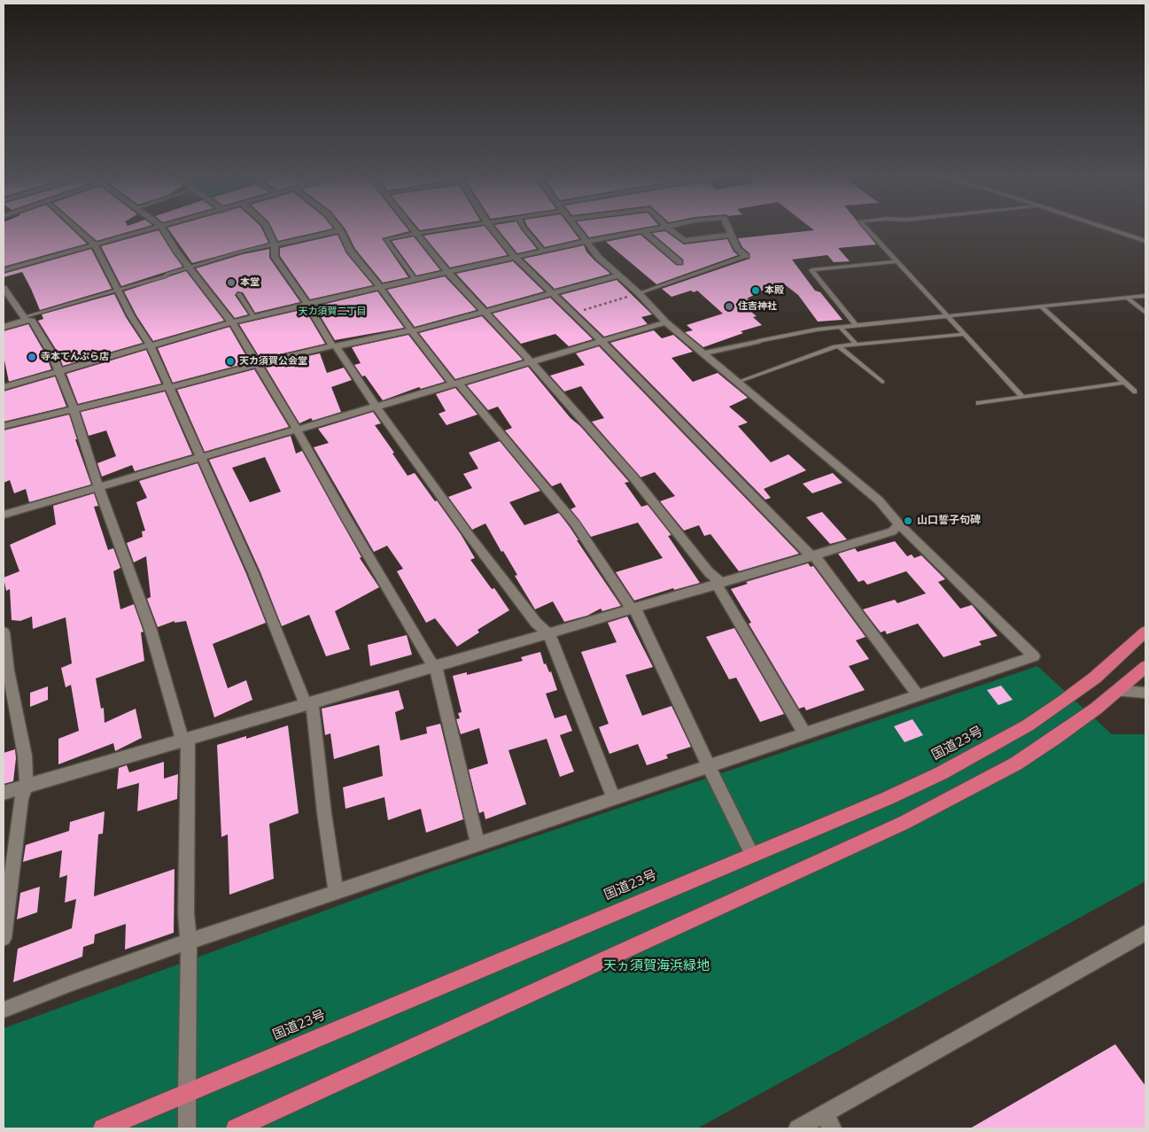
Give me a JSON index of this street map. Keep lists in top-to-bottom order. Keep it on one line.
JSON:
{"streets":{"highway":["国道23号"]},"districts":["天カ須賀二丁目"],"parks":["天ヵ須賀海浜緑地"],"places":["本堂","本殿","住吉神社","寺本てんぷら店","天カ須賀公会堂","山口誓子句碑"]}
